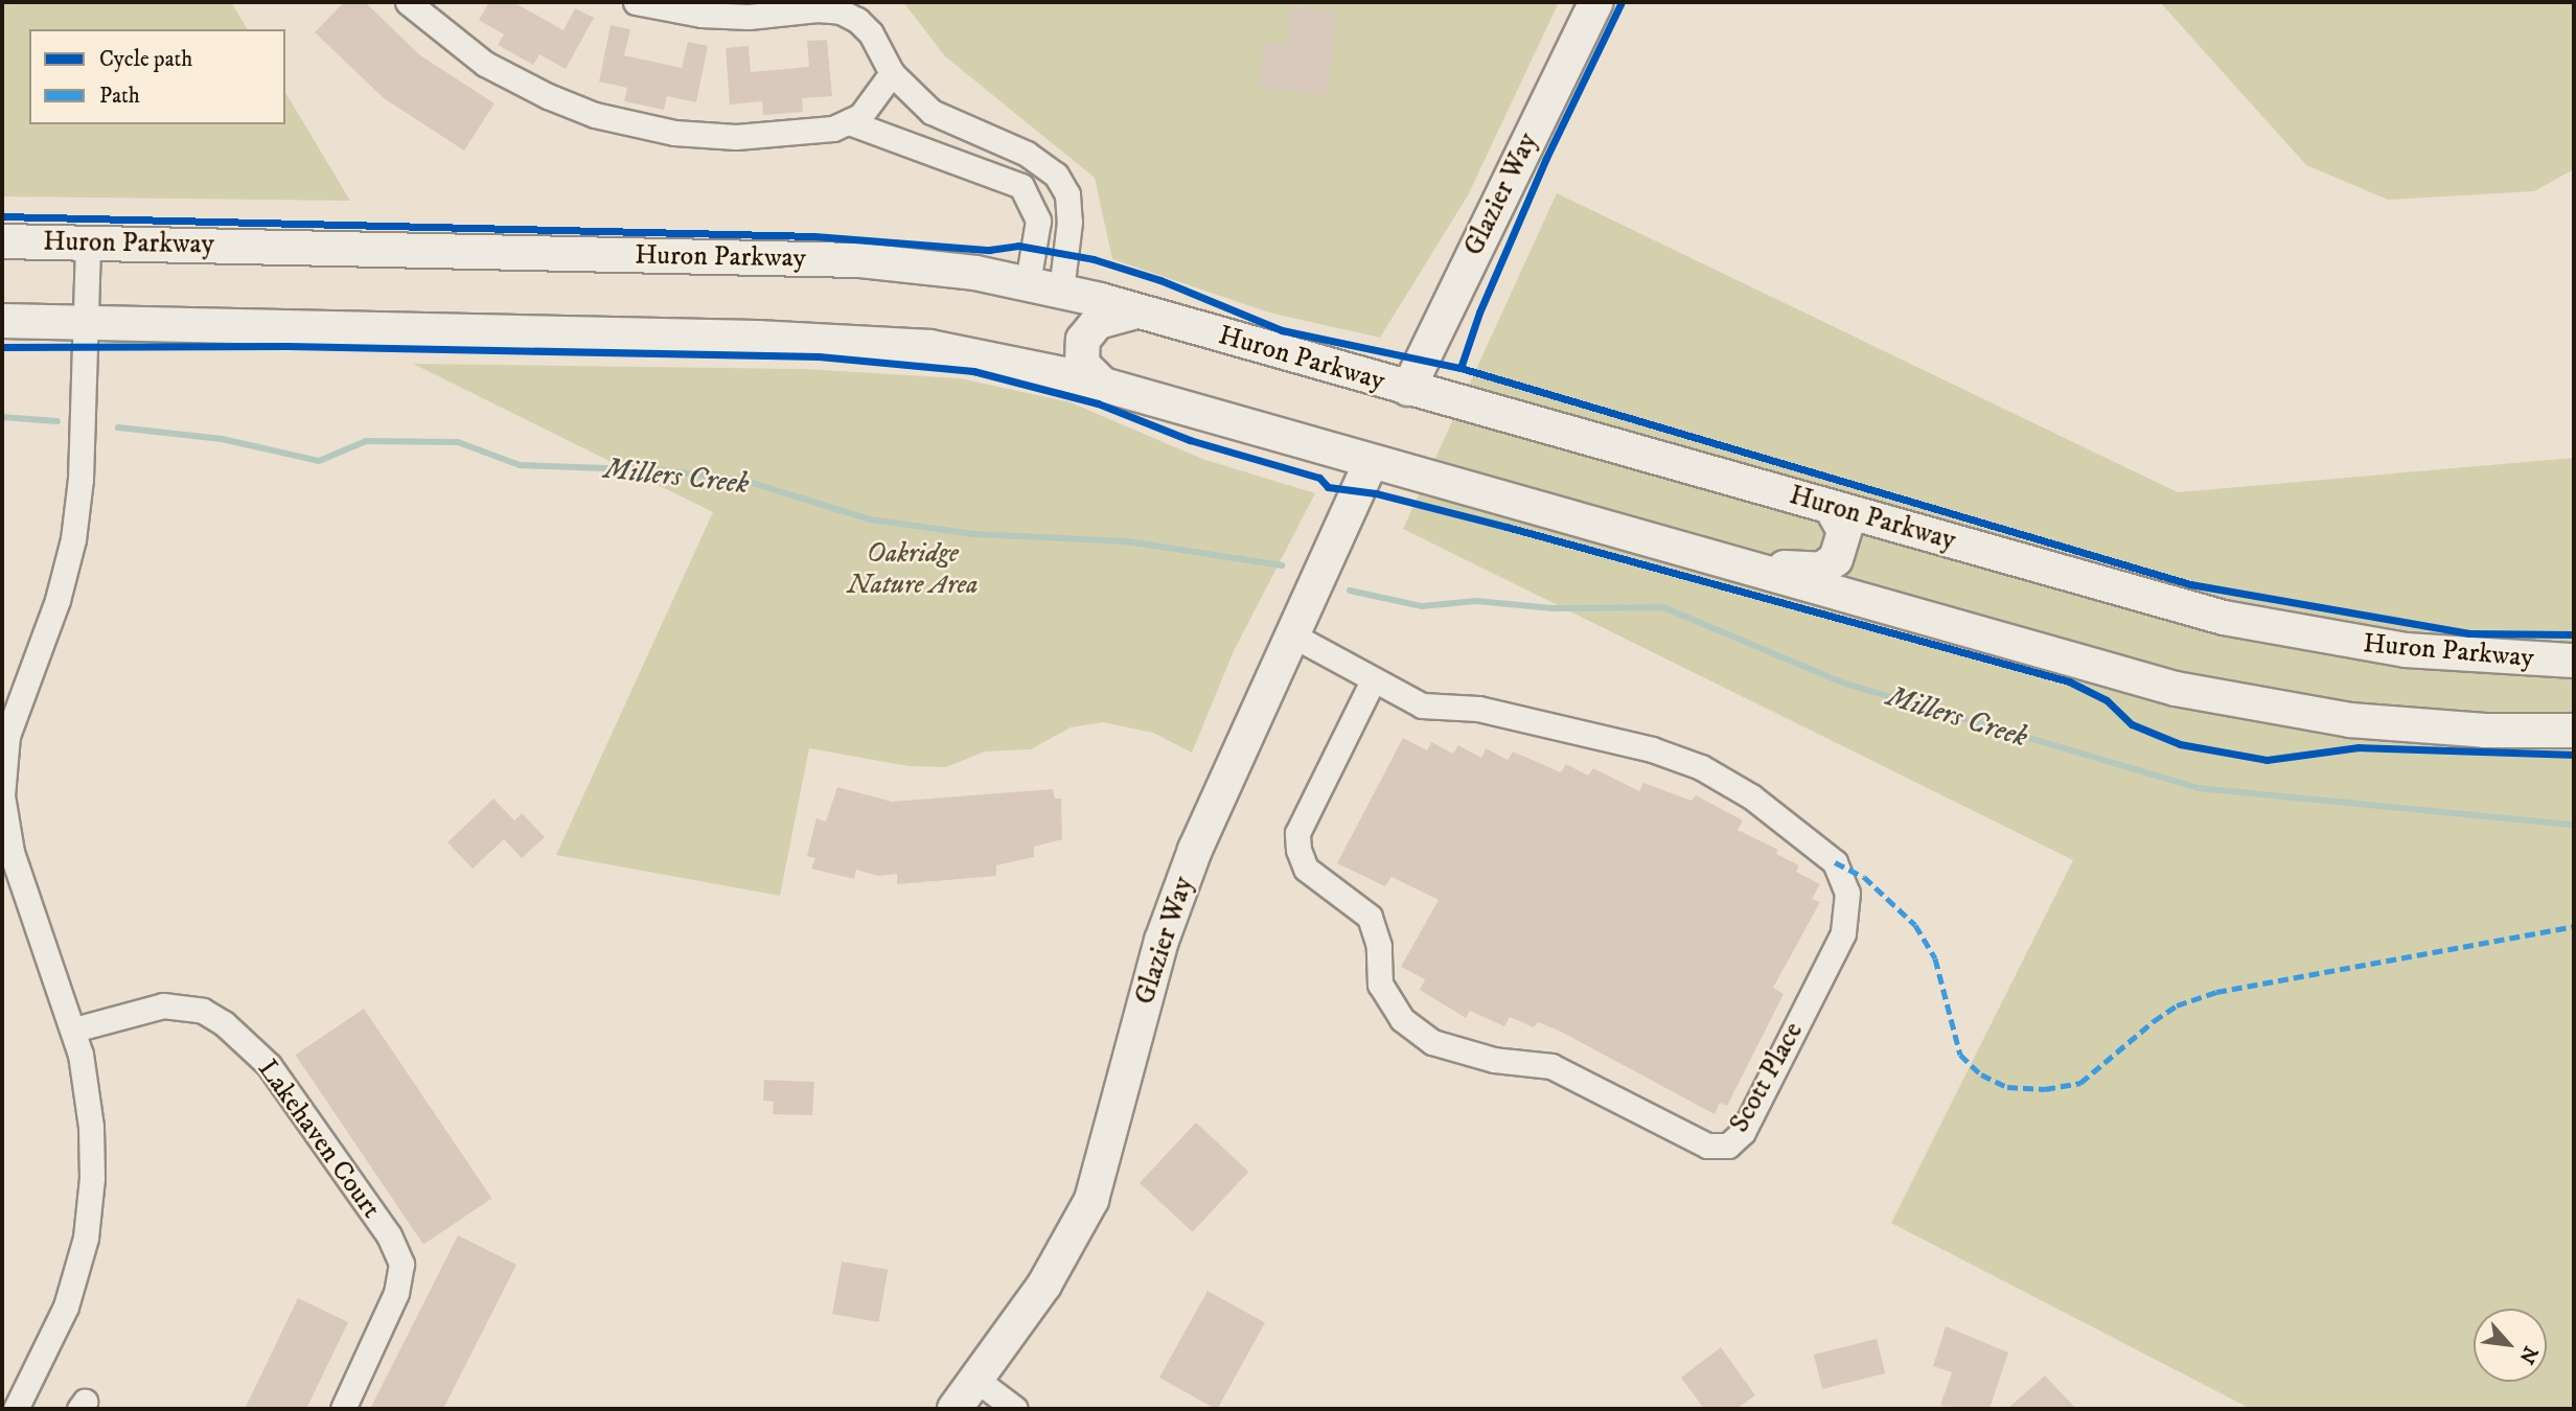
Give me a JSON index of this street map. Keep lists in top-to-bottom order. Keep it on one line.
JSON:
{"streets":{"main road":["Glazier Way","Huron Parkway"],"street":["Scott Place","Lakehaven Court"]},"crossings":[["Glazier Way","Huron Parkway"],["Glazier Way","Scott Place"]],"water":["Millers Creek"],"parks":["Oakridge Nature Area"],"legend":["Cycle path","Path"],"north":"bottom right"}
